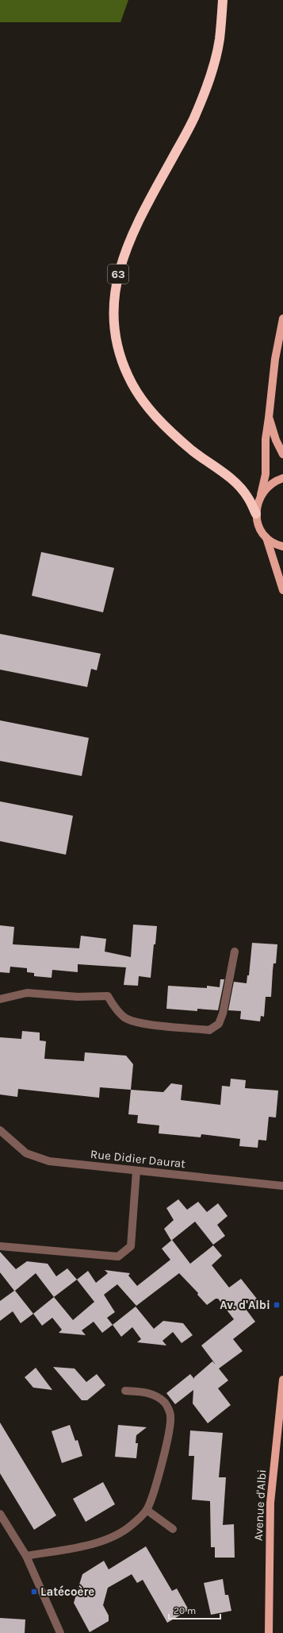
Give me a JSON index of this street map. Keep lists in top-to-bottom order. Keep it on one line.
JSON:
{"streets":{"highway":["63"],"main road":["Avenue d'Albi"],"street":["Rue Didier Daurat"]},"places":{"transit":["Av. d'Albi","Latécoère"]},"scale_bar":"20 m"}
